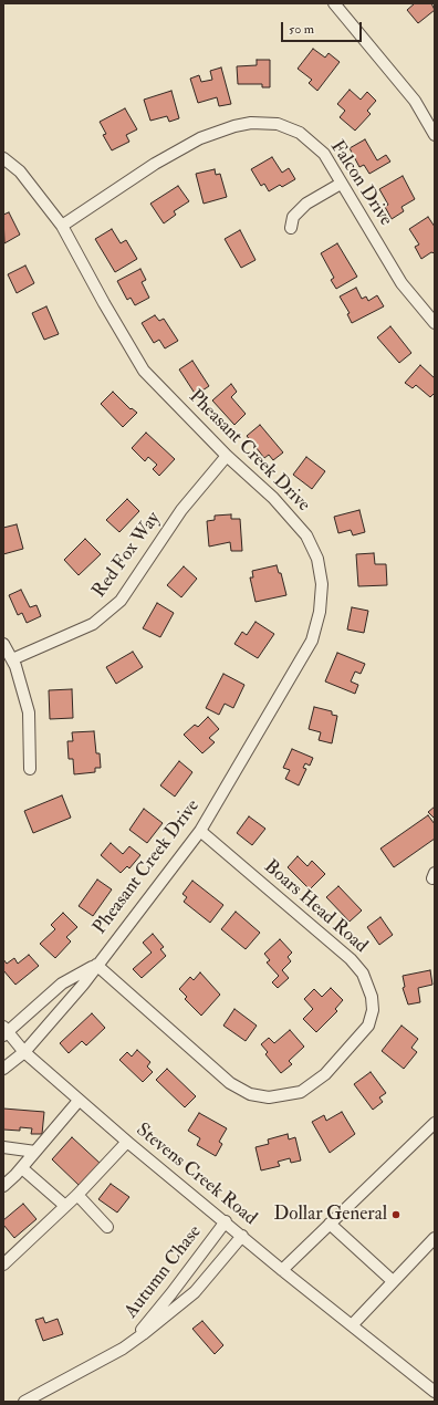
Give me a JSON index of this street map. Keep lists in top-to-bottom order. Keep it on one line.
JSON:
{"streets":{"street":["Falcon Drive","Pheasant Creek Drive","Red Fox Way","Boars Head Road","Stevens Creek Road","Autumn Chase"]},"crossings":[["Falcon Drive","Pheasant Creek Drive"],["Pheasant Creek Drive","Red Fox Way"],["Pheasant Creek Drive","Boars Head Road"],["Pheasant Creek Drive","Stevens Creek Road"],["Stevens Creek Road","Autumn Chase"]],"places":["Dollar General"],"scale_bar":"50 m"}
